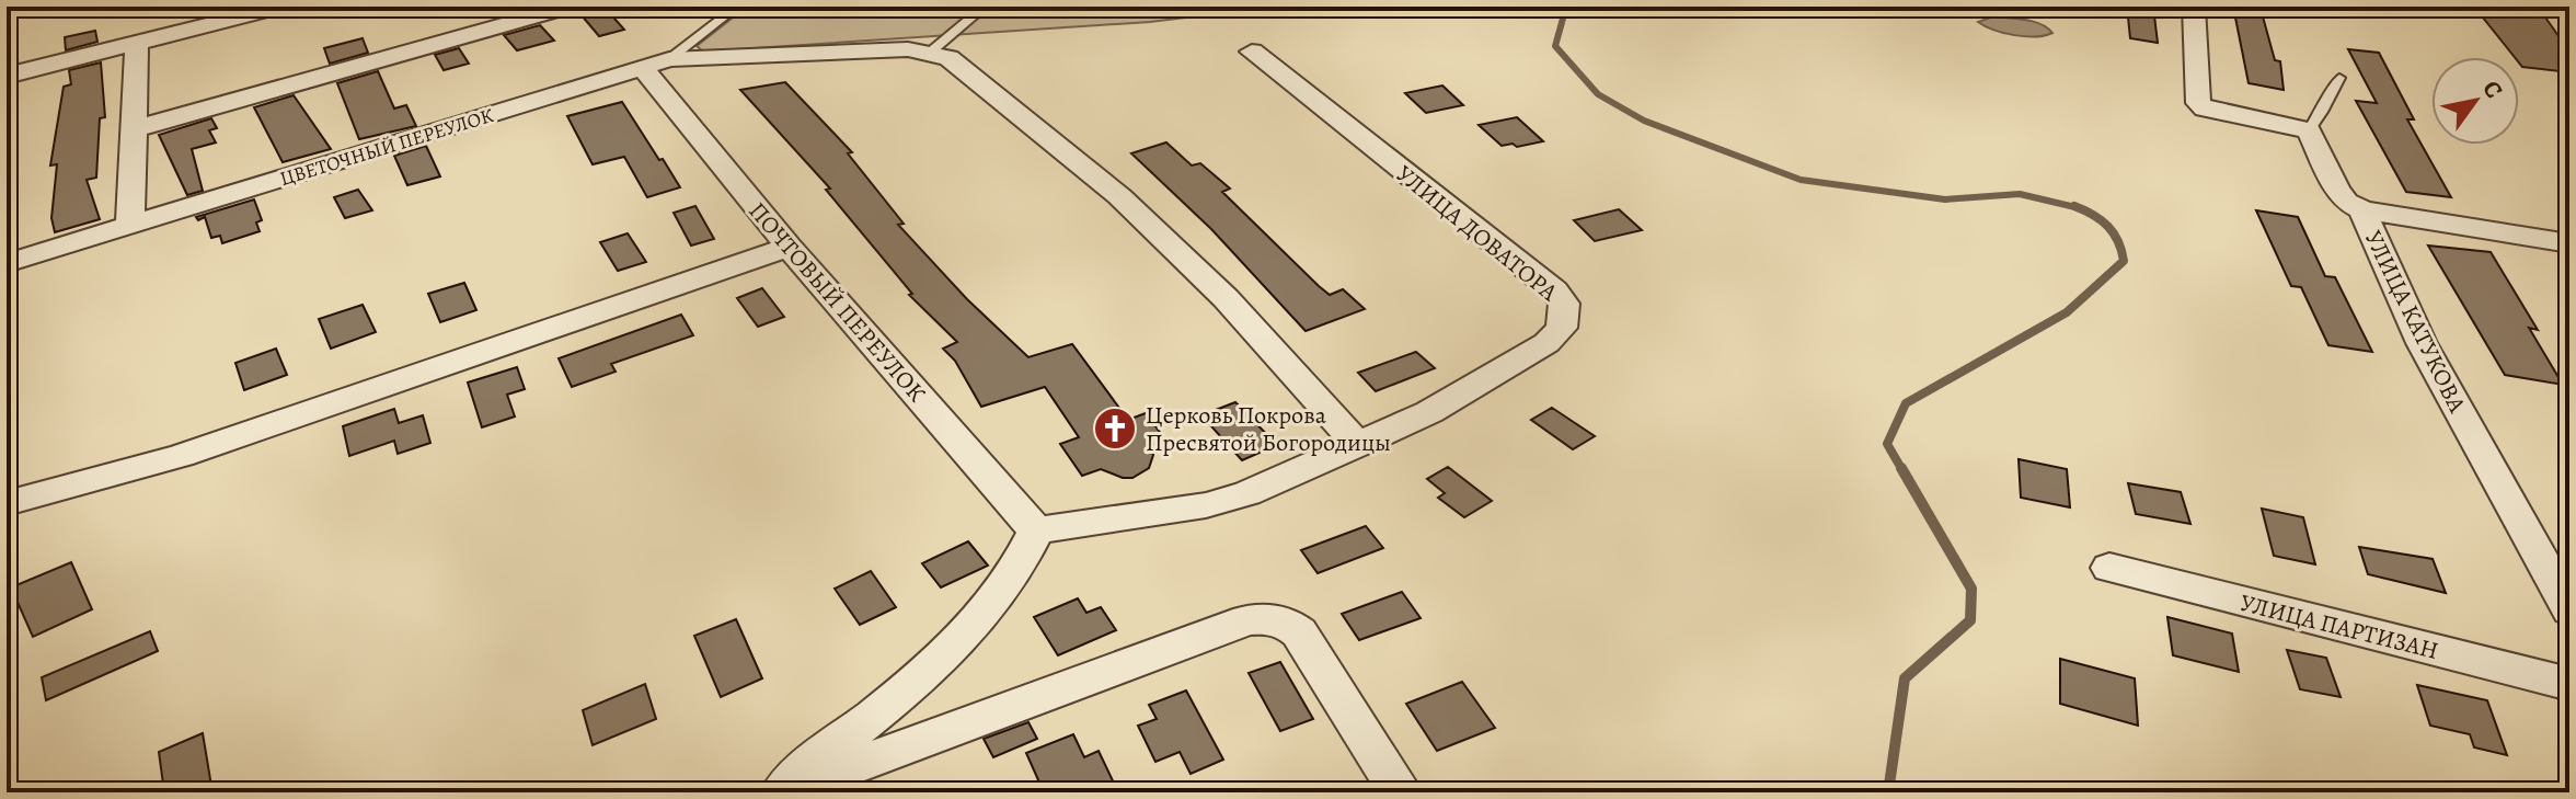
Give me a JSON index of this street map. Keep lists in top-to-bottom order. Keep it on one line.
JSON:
{"streets":{"street":["ЦВЕТОЧНЫЙ ПЕРЕУЛОК","УЛИЦА ДОВАТОРА","ПОЧТОВЫЙ ПЕРЕУЛОК","УЛИЦА КАТУКОВА","УЛИЦА ПАРТИЗАН"]},"crossings":[["ЦВЕТОЧНЫЙ ПЕРЕУЛОК","ПОЧТОВЫЙ ПЕРЕУЛОК"],["УЛИЦА ДОВАТОРА","ПОЧТОВЫЙ ПЕРЕУЛОК"]],"places":{"church":["Церковь Покрова Пресвятой Богородицы"]},"north":"top right"}
